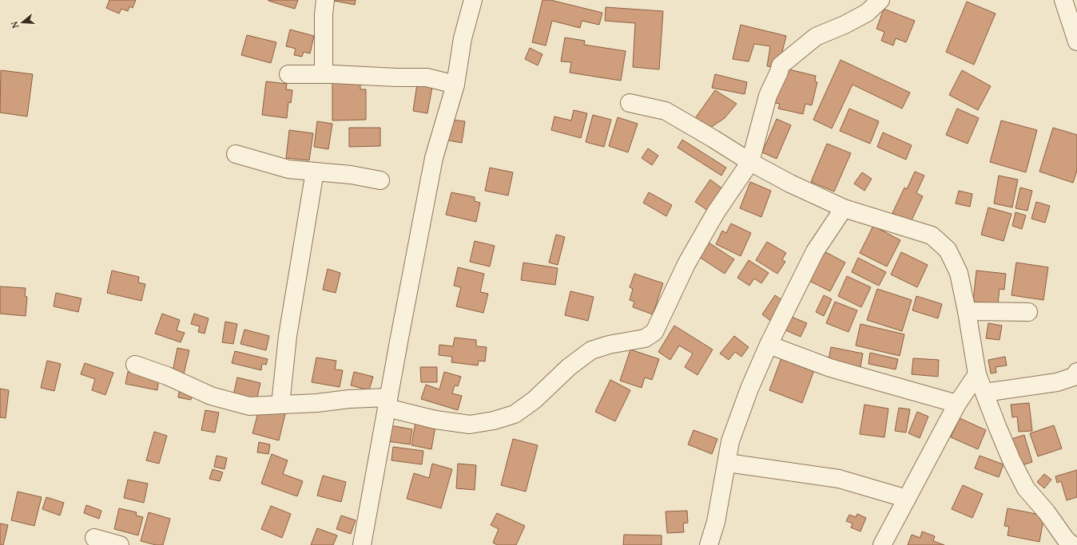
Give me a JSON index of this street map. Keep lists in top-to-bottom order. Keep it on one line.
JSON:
{"north":"left"}
